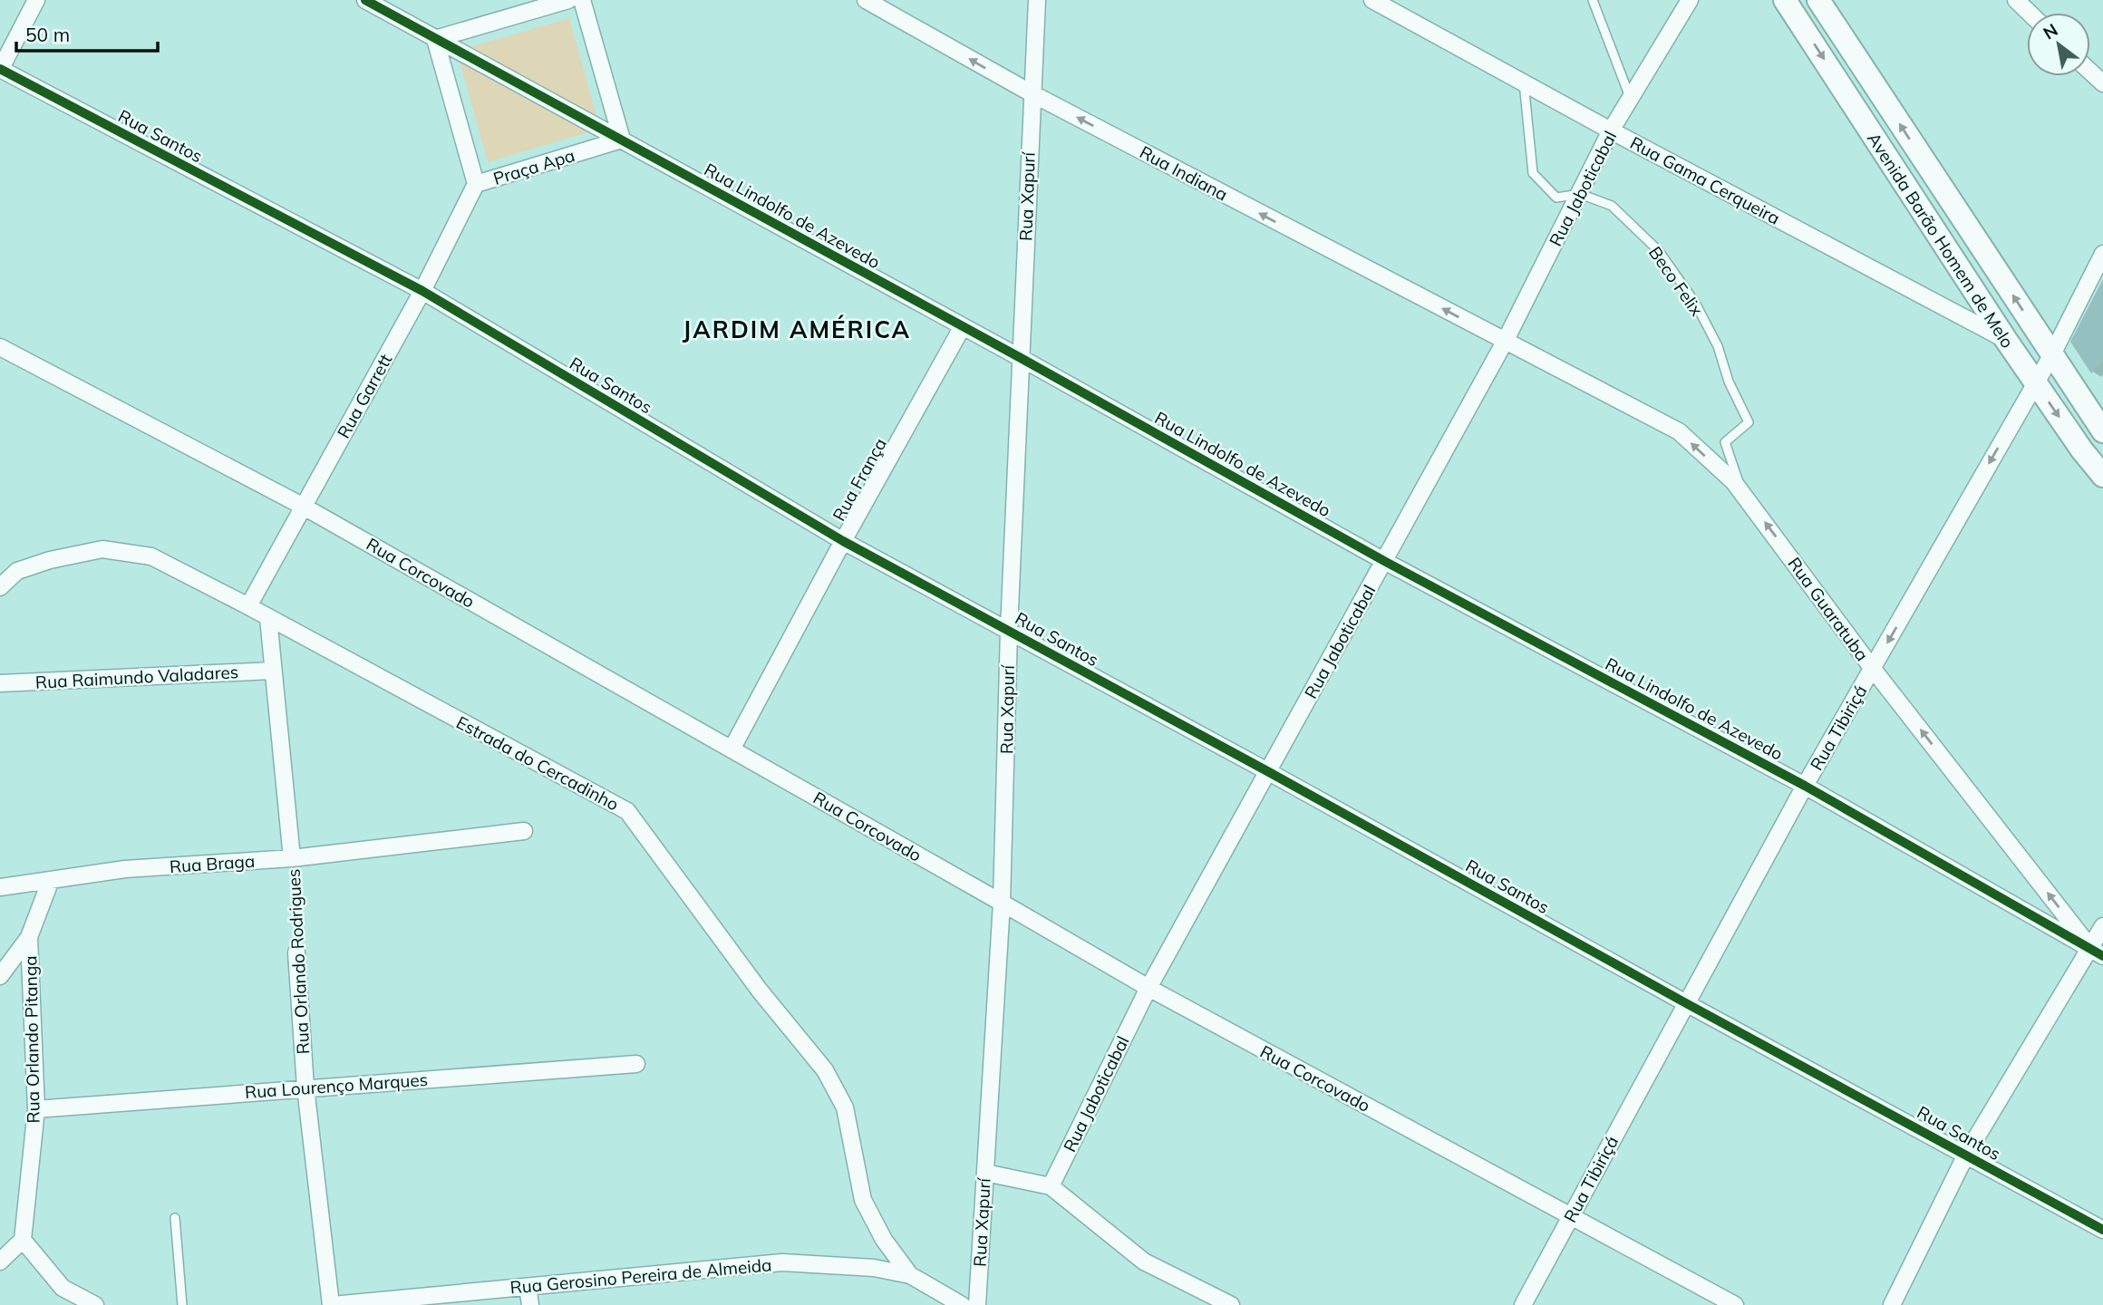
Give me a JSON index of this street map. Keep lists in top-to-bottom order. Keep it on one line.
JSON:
{"streets":{"main road":["Avenida Barão Homem de Melo"],"street":["Rua Santos","Praça Apa","Rua Indiana","Rua Gama Cerqueira","Rua Jaboticabal","Rua Xapurí","Rua Lindolfo de Azevedo","Rua Garrett","Rua França","Rua Corcovado","Rua Guaratuba","Rua Raimundo Valadares","Rua Tibiriçá","Estrada do Cercadinho","Rua Braga","Rua Orlando Rodrigues","Rua Orlando Pitanga","Rua Lourenço Marques","Rua Gerosino Pereira de Almeida"],"lane":["Beco Felix"]},"crossings":[["Rua Santos","Rua Jaboticabal"],["Rua Santos","Rua Xapurí"],["Rua Santos","Rua Garrett"],["Rua Santos","Rua França"],["Rua Santos","Rua Tibiriçá"],["Praça Apa","Rua Lindolfo de Azevedo"],["Praça Apa","Rua Garrett"],["Rua Indiana","Rua Jaboticabal"],["Rua Indiana","Rua Xapurí"],["Rua Indiana","Rua Guaratuba"],["Rua Gama Cerqueira","Rua Jaboticabal"],["Rua Gama Cerqueira","Avenida Barão Homem de Melo"],["Rua Gama Cerqueira","Beco Felix"],["Rua Jaboticabal","Rua Lindolfo de Azevedo"],["Rua Jaboticabal","Beco Felix"],["Rua Jaboticabal","Rua Corcovado"],["Rua Jaboticabal","Rua Guaratuba"],["Rua Xapurí","Rua Lindolfo de Azevedo"],["Rua Xapurí","Rua Corcovado"],["Rua Lindolfo de Azevedo","Rua França"],["Rua Lindolfo de Azevedo","Rua Guaratuba"],["Rua Lindolfo de Azevedo","Rua Tibiriçá"],["Avenida Barão Homem de Melo","Rua Tibiriçá"],["Beco Felix","Rua Guaratuba"],["Rua Garrett","Rua Corcovado"],["Rua Garrett","Estrada do Cercadinho"],["Rua França","Rua Corcovado"],["Rua Corcovado","Rua Tibiriçá"],["Rua Guaratuba","Rua Tibiriçá"],["Rua Raimundo Valadares","Rua Orlando Rodrigues"],["Estrada do Cercadinho","Rua Orlando Rodrigues"],["Estrada do Cercadinho","Rua Gerosino Pereira de Almeida"],["Rua Braga","Rua Orlando Rodrigues"],["Rua Braga","Rua Orlando Pitanga"],["Rua Orlando Rodrigues","Rua Lourenço Marques"],["Rua Orlando Rodrigues","Rua Gerosino Pereira de Almeida"],["Rua Orlando Pitanga","Rua Lourenço Marques"]],"one_way":["Rua Indiana","Rua Guaratuba"],"districts":["JARDIM AMÉRICA"],"scale_bar":"50 m","north":"top left"}
